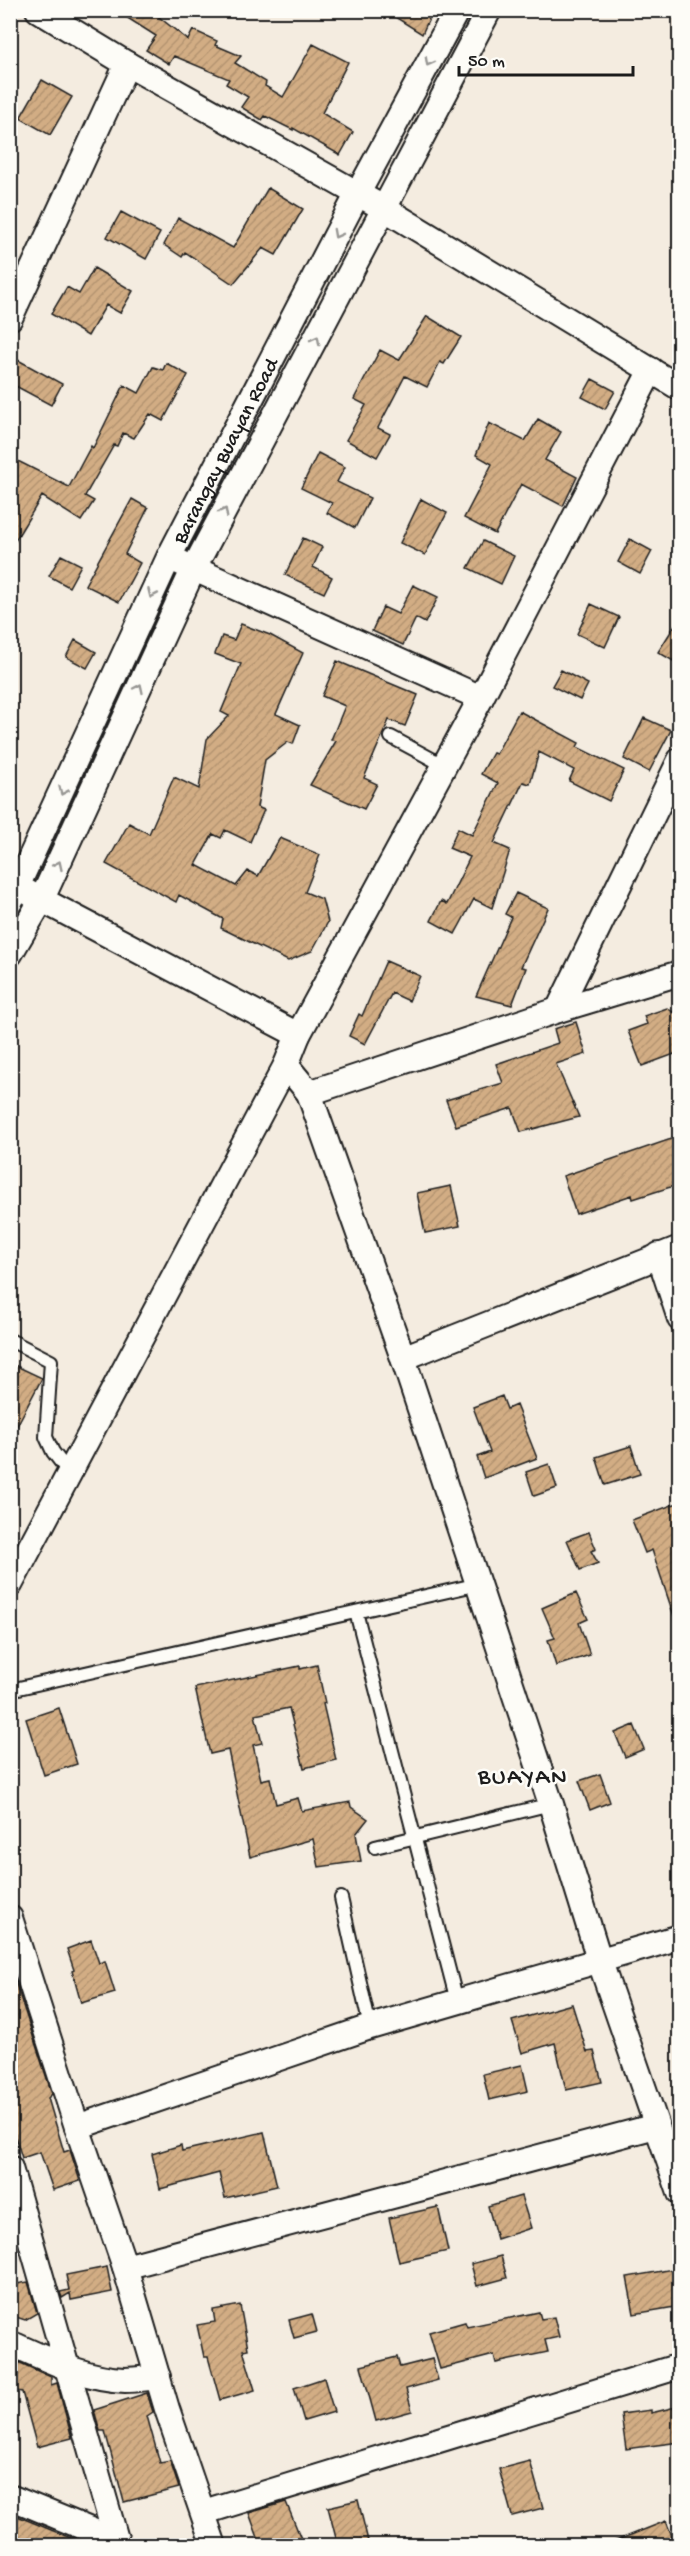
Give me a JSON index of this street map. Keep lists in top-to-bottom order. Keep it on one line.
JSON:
{"streets":{"street":["Barangay Buayan Road"]},"districts":["BUAYAN"],"scale_bar":"50 m"}
